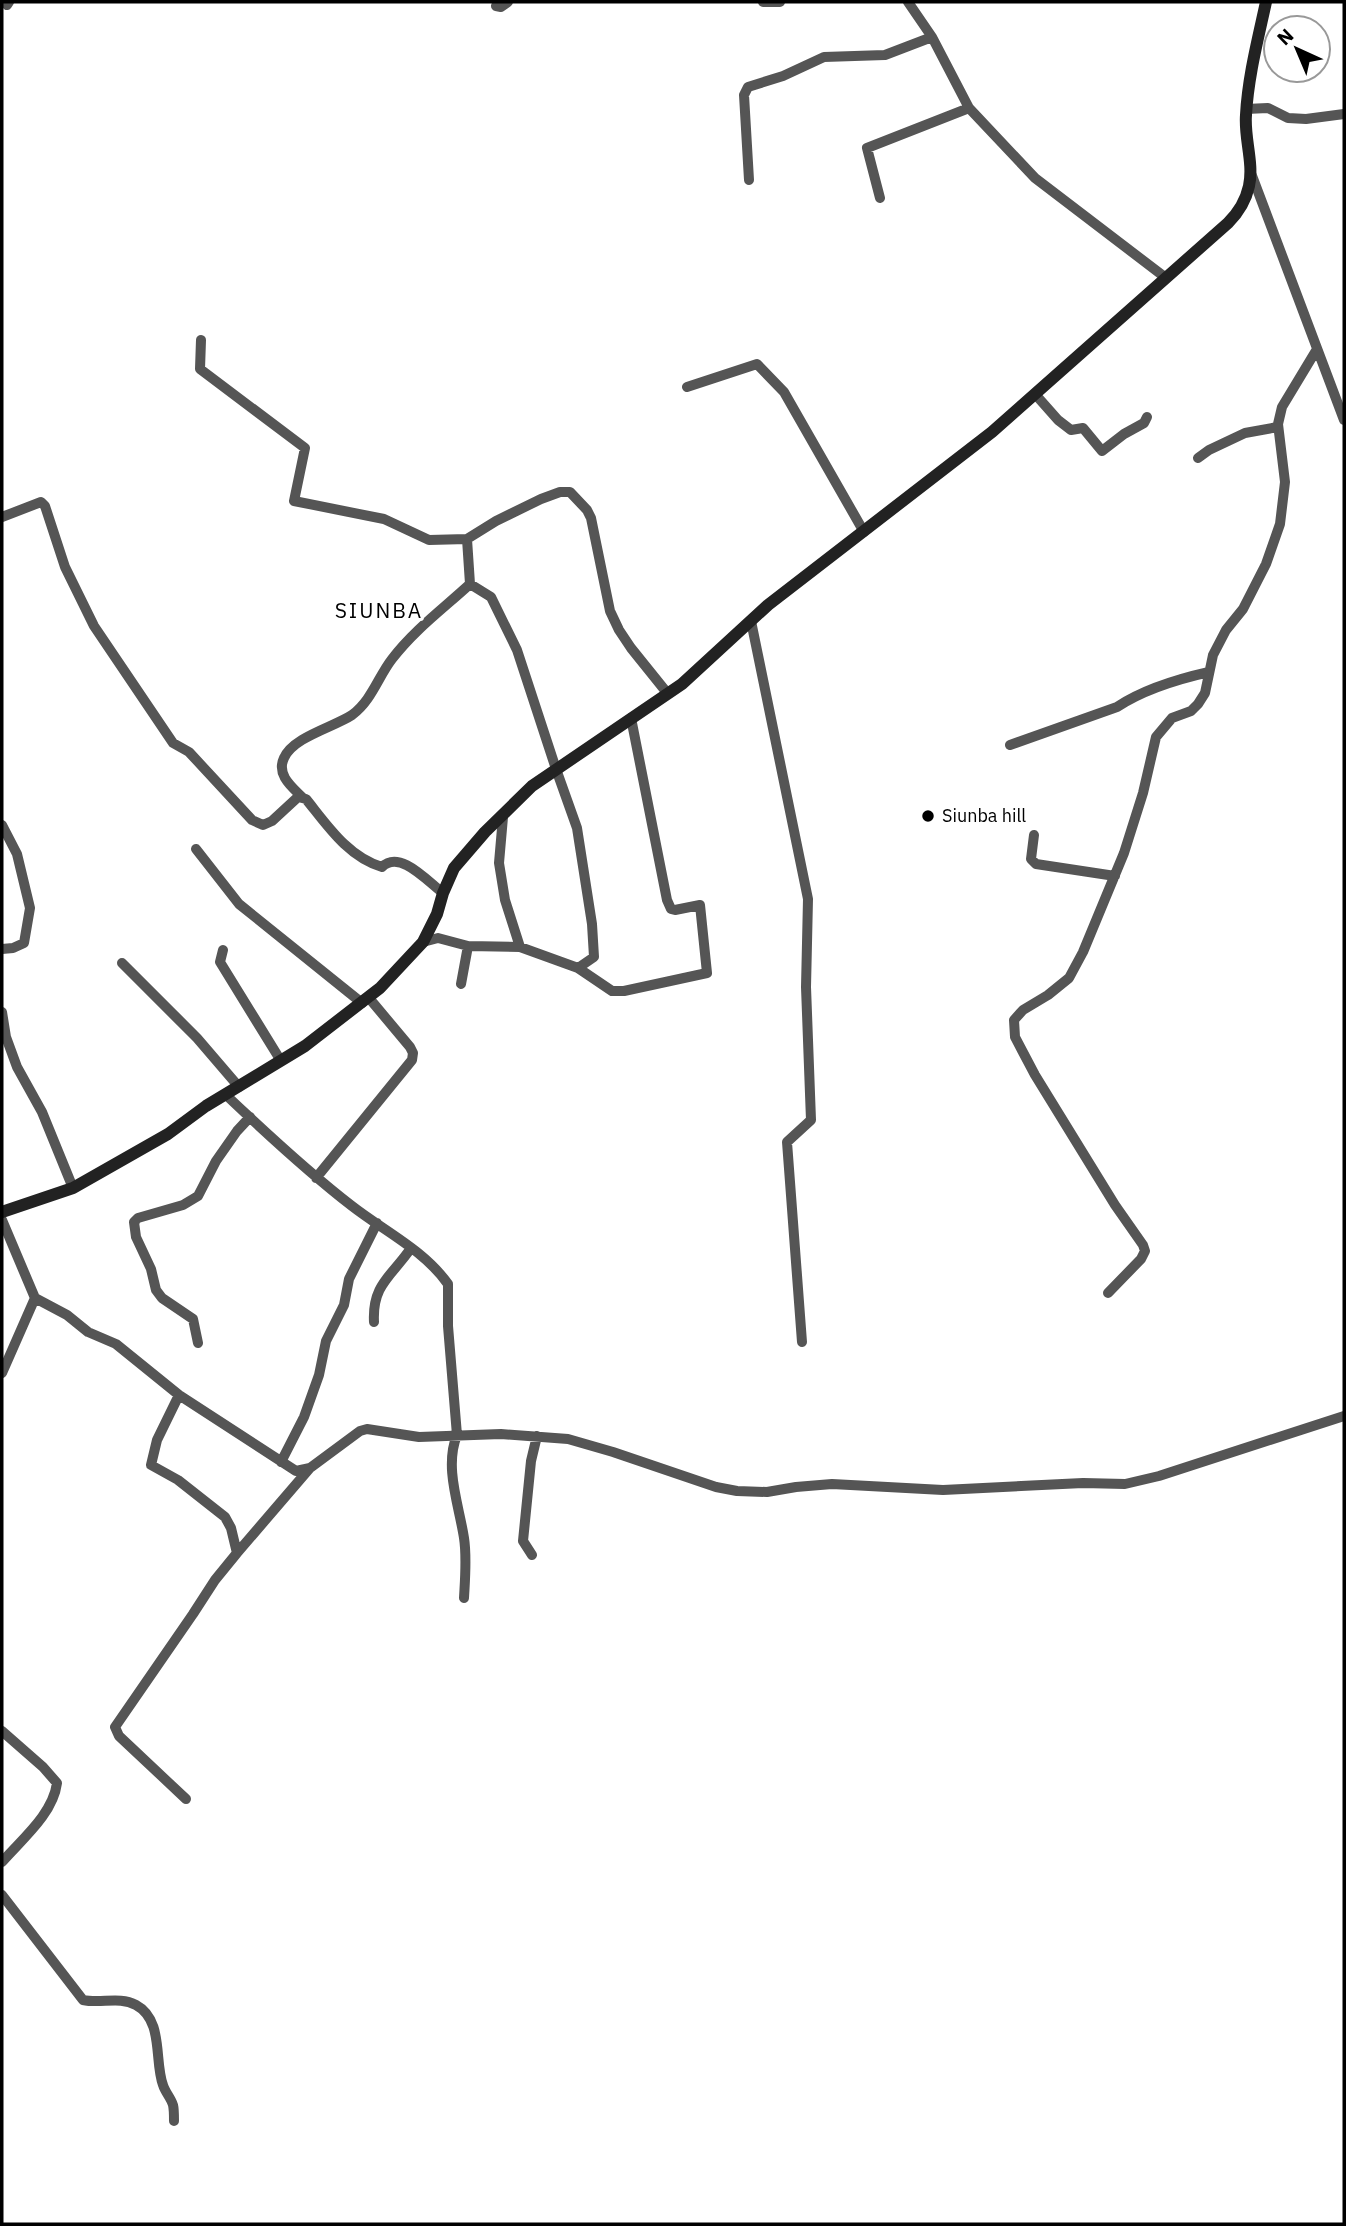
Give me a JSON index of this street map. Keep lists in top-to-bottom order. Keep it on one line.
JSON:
{"districts":["SIUNBA"],"places":["Siunba hill"],"north":"top left"}
